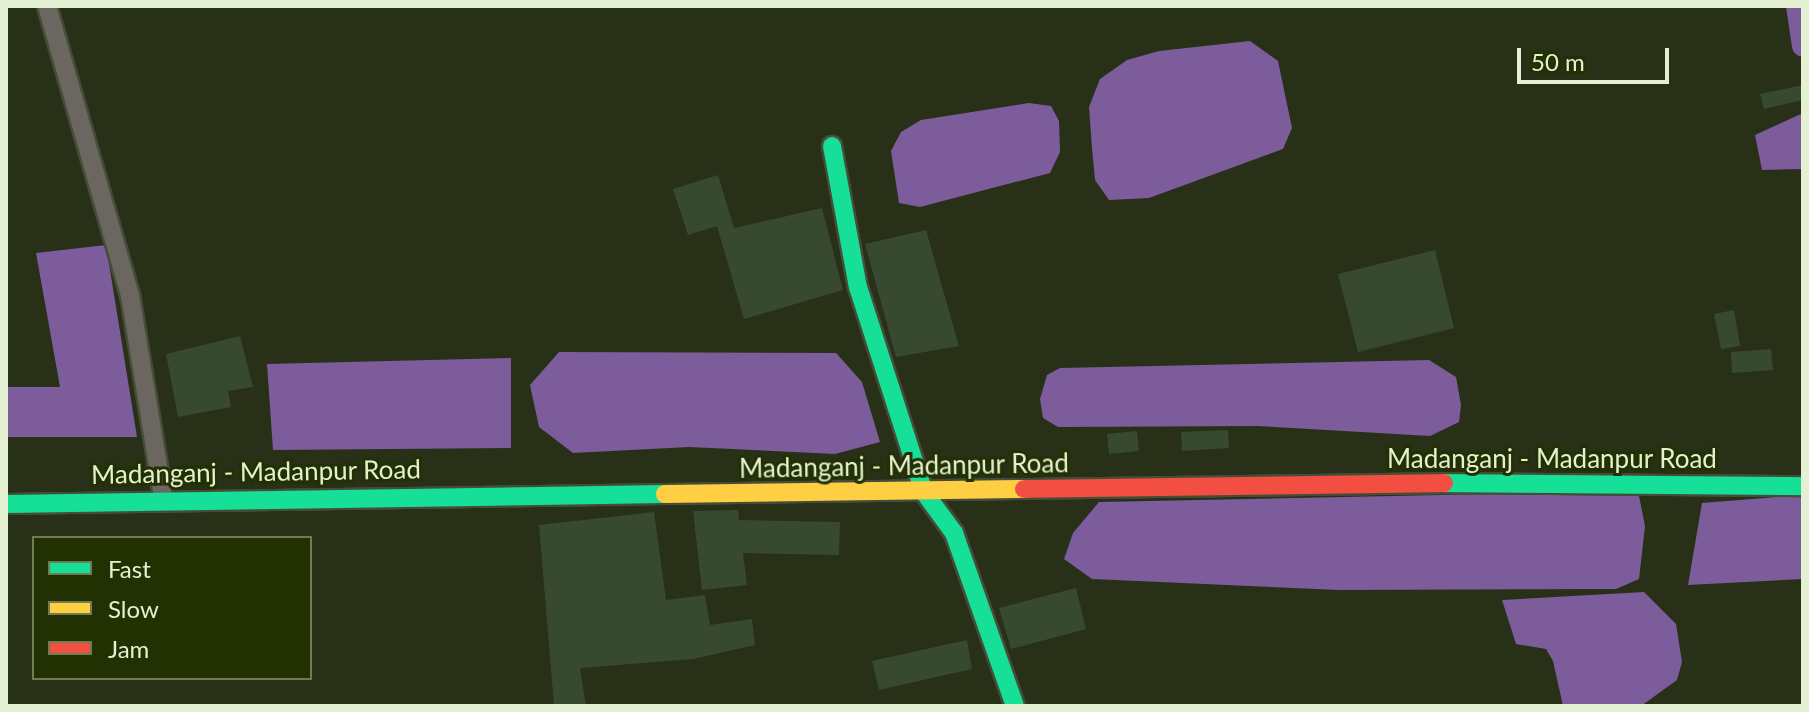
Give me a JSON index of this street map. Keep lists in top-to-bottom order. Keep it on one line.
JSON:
{"streets":{"main road":["Madanganj - Madanpur Road"]},"legend":["Fast","Slow","Jam"],"scale_bar":"50 m"}
